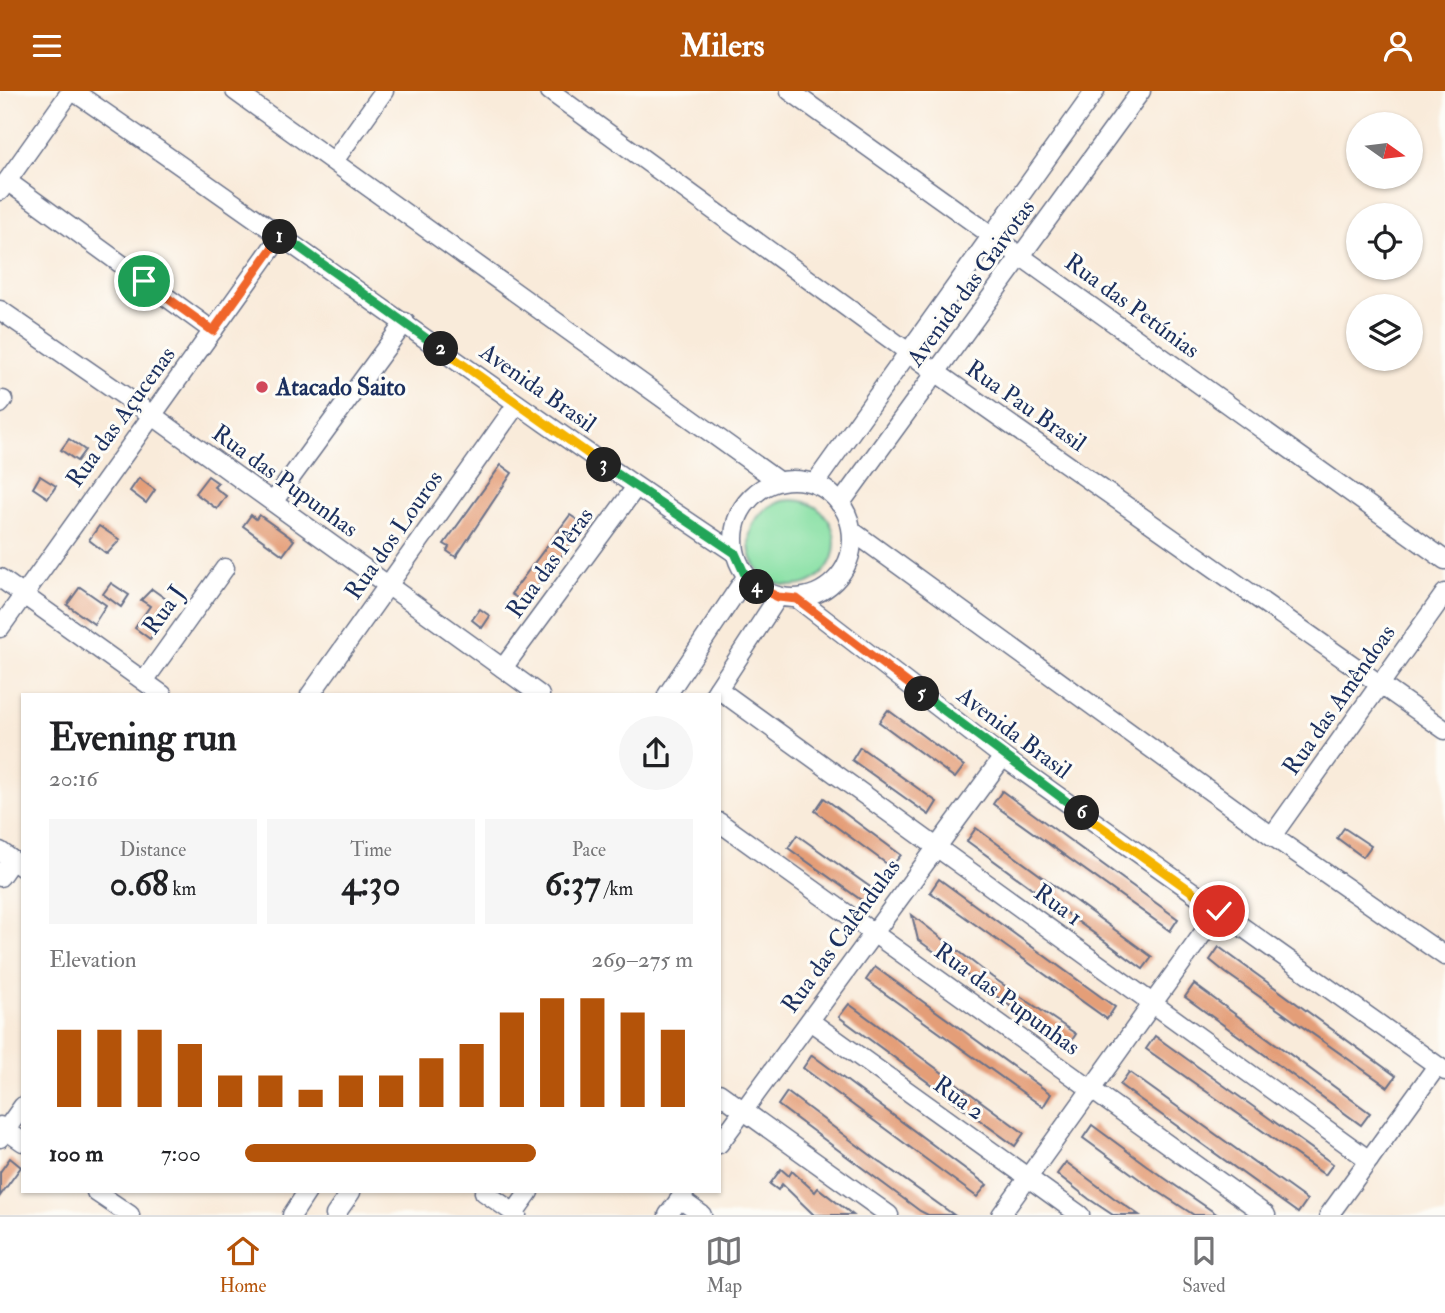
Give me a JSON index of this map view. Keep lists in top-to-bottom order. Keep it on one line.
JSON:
{"streets":{"street":["Avenida das Gaivotas","Rua das Petúnias","Avenida Brasil","Rua Pau Brasil","Rua das Açucenas","Rua das Pupunhas","Rua dos Louros","Rua das Pêras","Rua J","Rua das Amêndoas","Rua 1","Rua das Calêndulas","Rua 2"]},"crossings":[["Avenida das Gaivotas","Rua das Petúnias"],["Avenida das Gaivotas","Avenida Brasil"],["Avenida das Gaivotas","Rua Pau Brasil"],["Avenida Brasil","Rua das Açucenas"],["Avenida Brasil","Rua dos Louros"],["Avenida Brasil","Rua das Pêras"],["Avenida Brasil","Rua das Calêndulas"],["Rua Pau Brasil","Rua das Amêndoas"],["Rua das Açucenas","Rua das Pupunhas"],["Rua das Pupunhas","Rua dos Louros"],["Rua das Pupunhas","Rua das Pêras"],["Rua das Pupunhas","Rua das Calêndulas"],["Rua 1","Rua das Calêndulas"],["Rua das Calêndulas","Rua 2"]],"places":["Atacado Saito"],"north":"right","page":{"header":"Milers","pins":["1","2","3","4","5","6"],"heading":["Evening run","20:16"],"stats":[["Distance","0.68 km"],["Time","4:30"],["Pace","6:37 /km"]],"chart":["Elevation","269–275 m"],"list":[{"name":"100 m","note":"7:00"}],"tabs":["Home","Map","Saved"]}}
